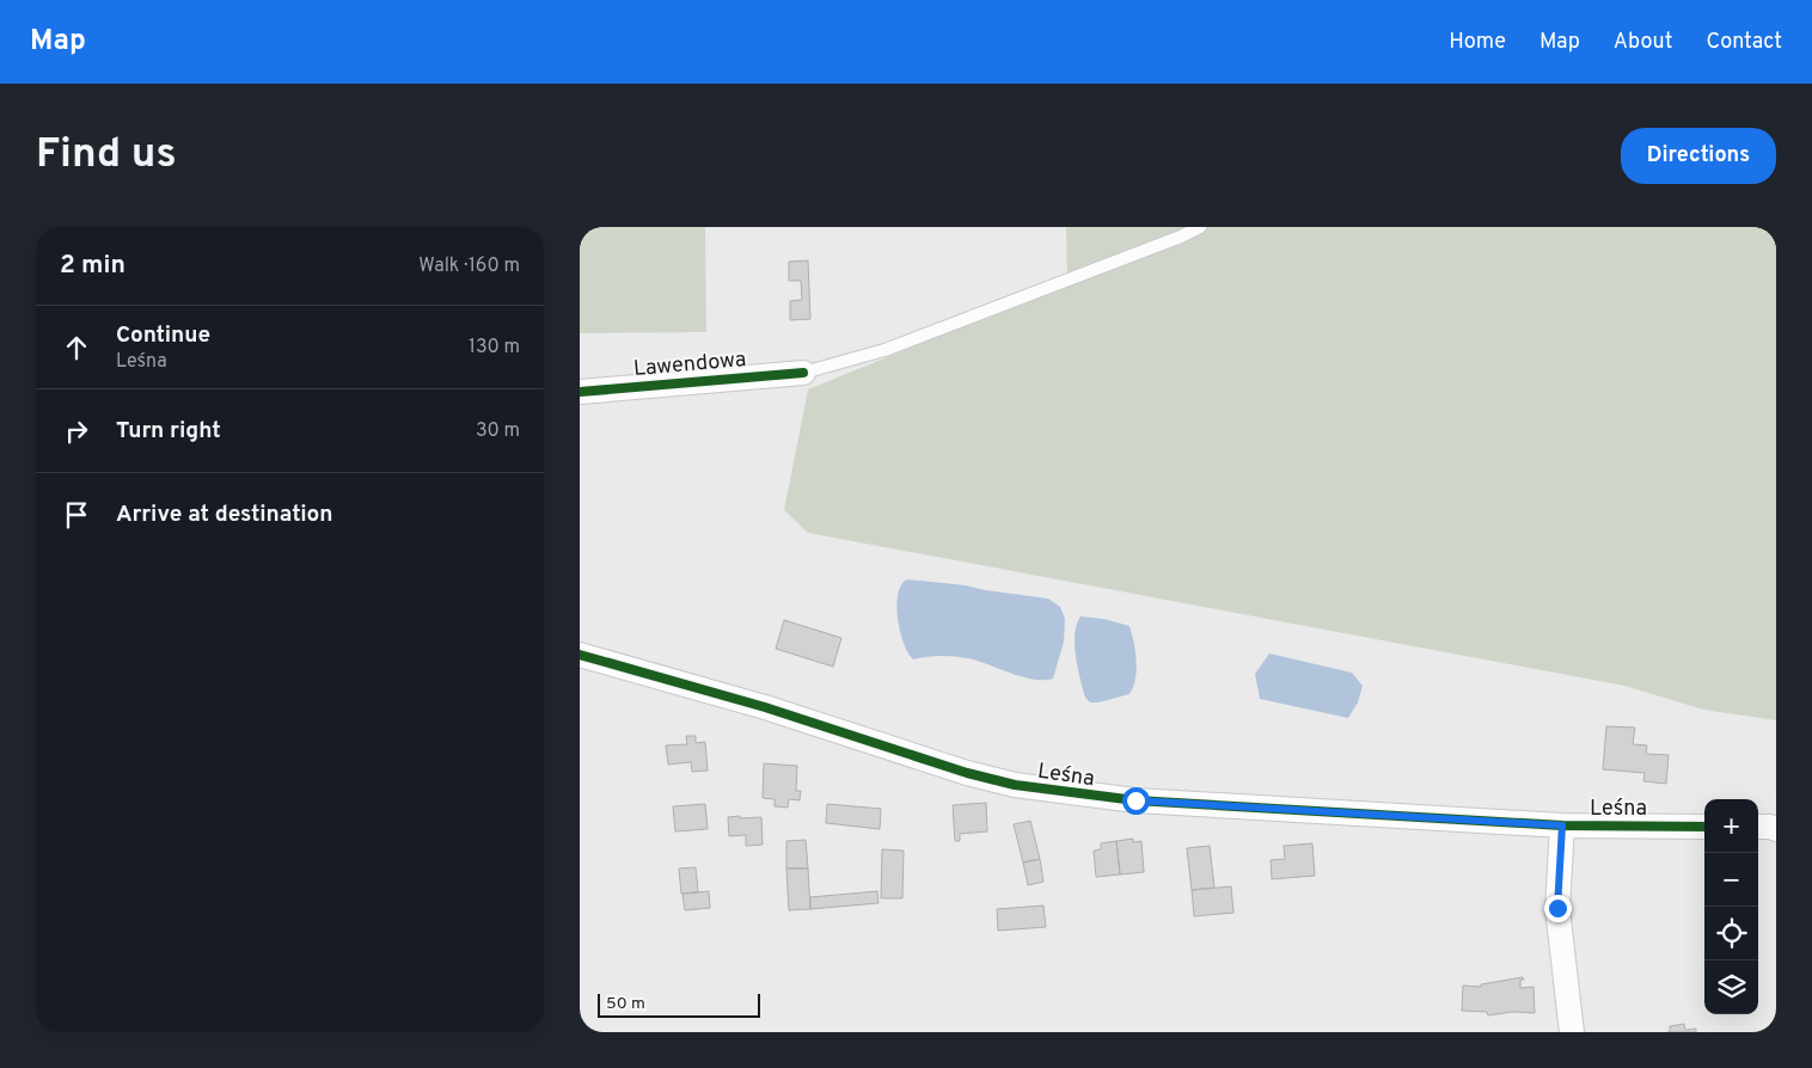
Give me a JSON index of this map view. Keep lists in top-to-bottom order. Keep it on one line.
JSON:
{"streets":{"street":["Lawendowa","Leśna"]},"scale_bar":"50 m","page":{"header":"Map","nav":["Home","Map","About","Contact"],"buttons":"Directions","title":"Find us","heading":["2 min","Walk · 160 m"],"list":[["Continue","Leśna","130 m"],["Turn right","30 m"],"Arrive at destination"],"map_buttons":["+","−"],"scale":"50 m"}}
